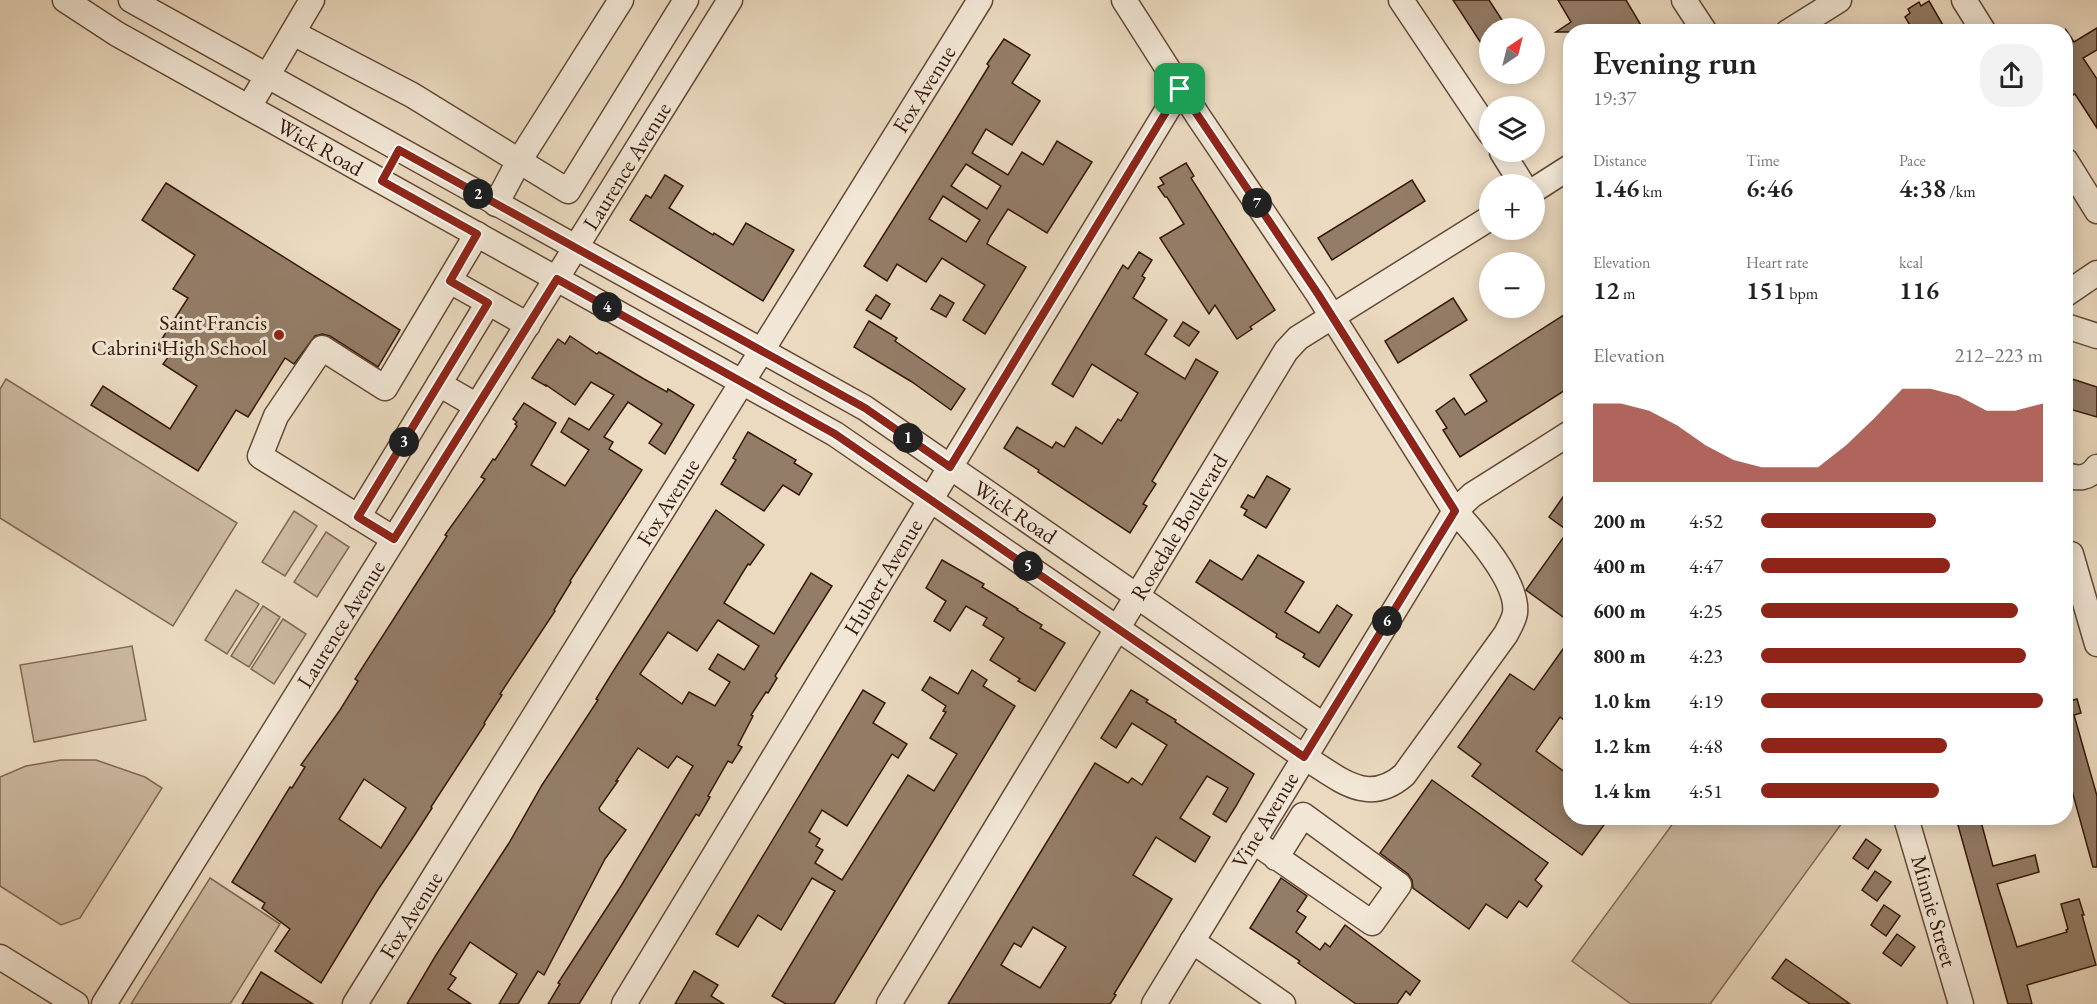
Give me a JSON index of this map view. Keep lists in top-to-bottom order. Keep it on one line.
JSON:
{"streets":{"street":["Fox Avenue","Wick Road","Laurence Avenue","Rosedale Boulevard","Hubert Avenue","Vine Avenue","Minnie Street"]},"crossings":[["Fox Avenue","Wick Road"],["Wick Road","Laurence Avenue"],["Wick Road","Rosedale Boulevard"],["Wick Road","Hubert Avenue"],["Wick Road","Vine Avenue"]],"places":["Saint Francis Cabrini High School"],"north":"top right","page":{"map_buttons":["+","−"],"heading":["Evening run","19:37"],"stats":[["Distance","1.46 km"],["Time","6:46"],["Pace","4:38 /km"],["Elevation","12 m"],["Heart rate","151 bpm"],["kcal","116"]],"pins":["2","7","4","1","3","5","6"],"chart":["Elevation","212–223 m"],"list":[{"name":"200 m","note":"4:52"},{"name":"400 m","note":"4:47"},{"name":"600 m","note":"4:25"},{"name":"800 m","note":"4:23"},{"name":"1.0 km","note":"4:19"},{"name":"1.2 km","note":"4:48"},{"name":"1.4 km","note":"4:51"}]}}
